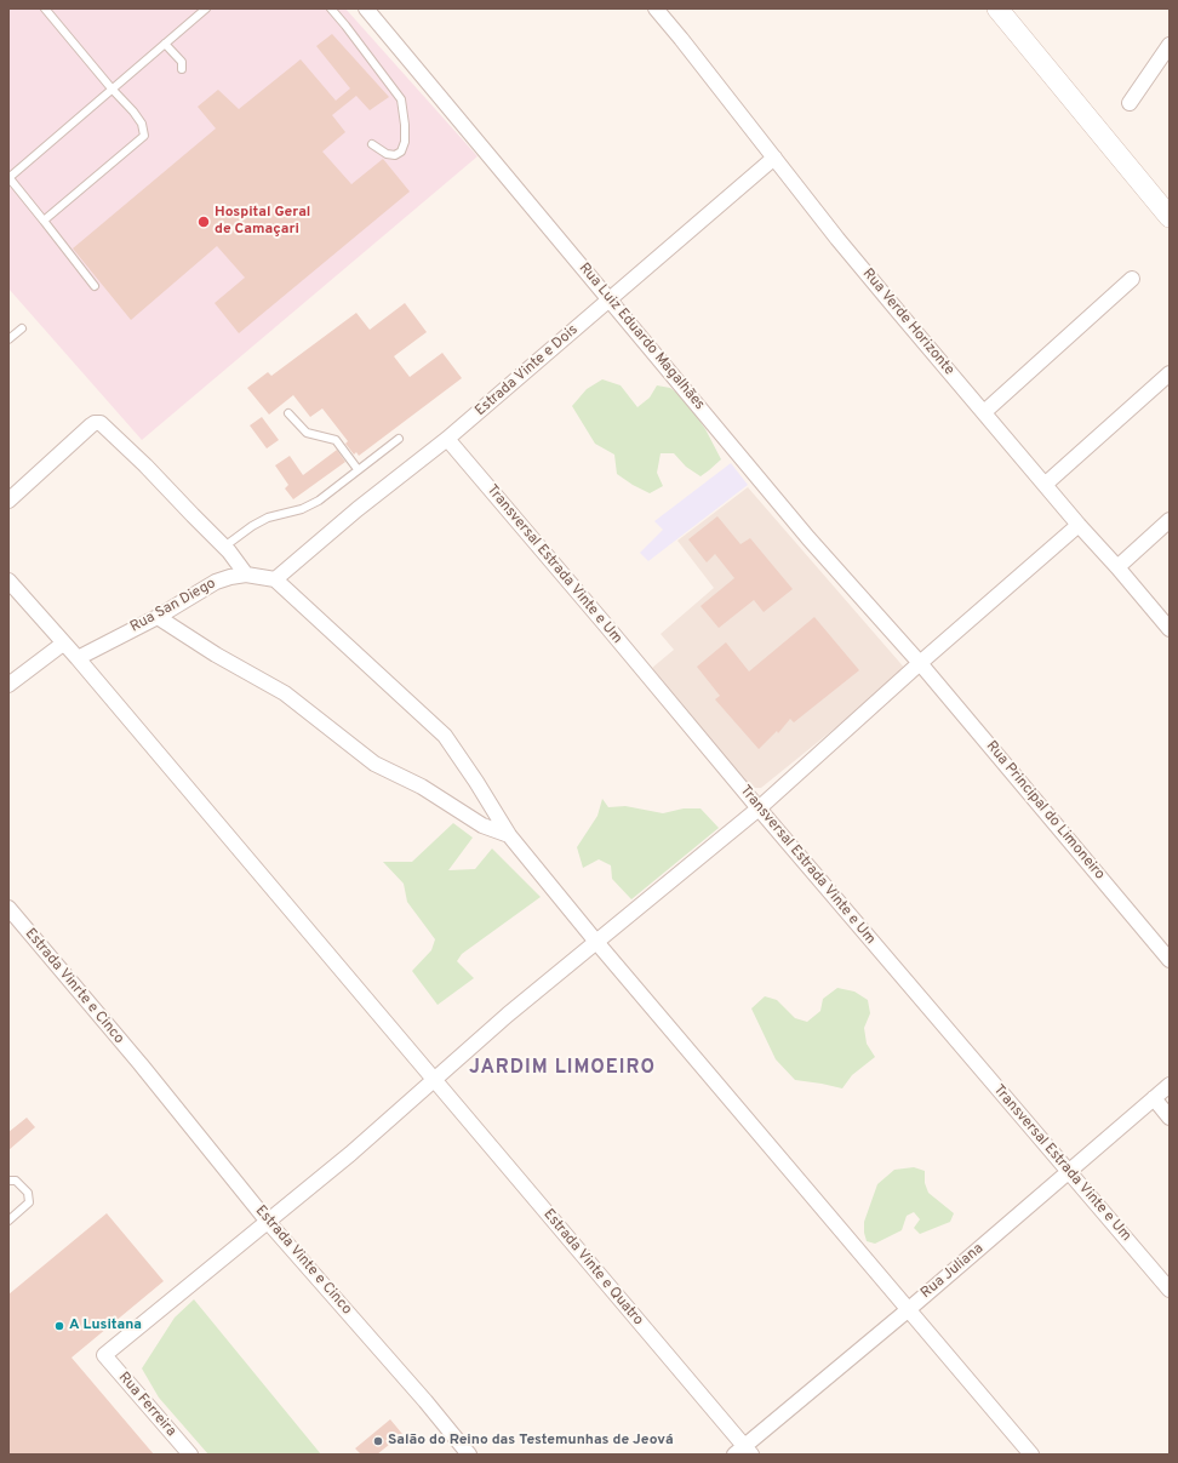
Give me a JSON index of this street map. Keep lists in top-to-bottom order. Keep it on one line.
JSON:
{"streets":{"street":["Rua Verde Horizonte","Rua Luiz Eduardo Magalhães","Estrada Vinte e Dois","Transversal Estrada Vinte e Um","Rua San Diego","Rua Principal do Limoneiro","Estrada Vinrte e Cinco","Estrada Vinte e Cinco","Estrada Vinte e Quatro","Rua Juliana","Rua Ferreira"]},"crossings":[["Rua Verde Horizonte","Estrada Vinte e Dois"],["Rua Luiz Eduardo Magalhães","Estrada Vinte e Dois"],["Rua Luiz Eduardo Magalhães","Rua Principal do Limoneiro"],["Estrada Vinte e Dois","Transversal Estrada Vinte e Um"],["Estrada Vinte e Dois","Rua San Diego"],["Transversal Estrada Vinte e Um","Rua Juliana"],["Rua San Diego","Estrada Vinte e Quatro"],["Estrada Vinrte e Cinco","Estrada Vinte e Cinco"],["Estrada Vinte e Cinco","Rua Ferreira"],["Estrada Vinte e Quatro","Rua Juliana"]],"districts":["JARDIM LIMOEIRO"],"places":["Hospital Geral de Camaçari","A Lusitana","Salão do Reino das Testemunhas de Jeová"]}
